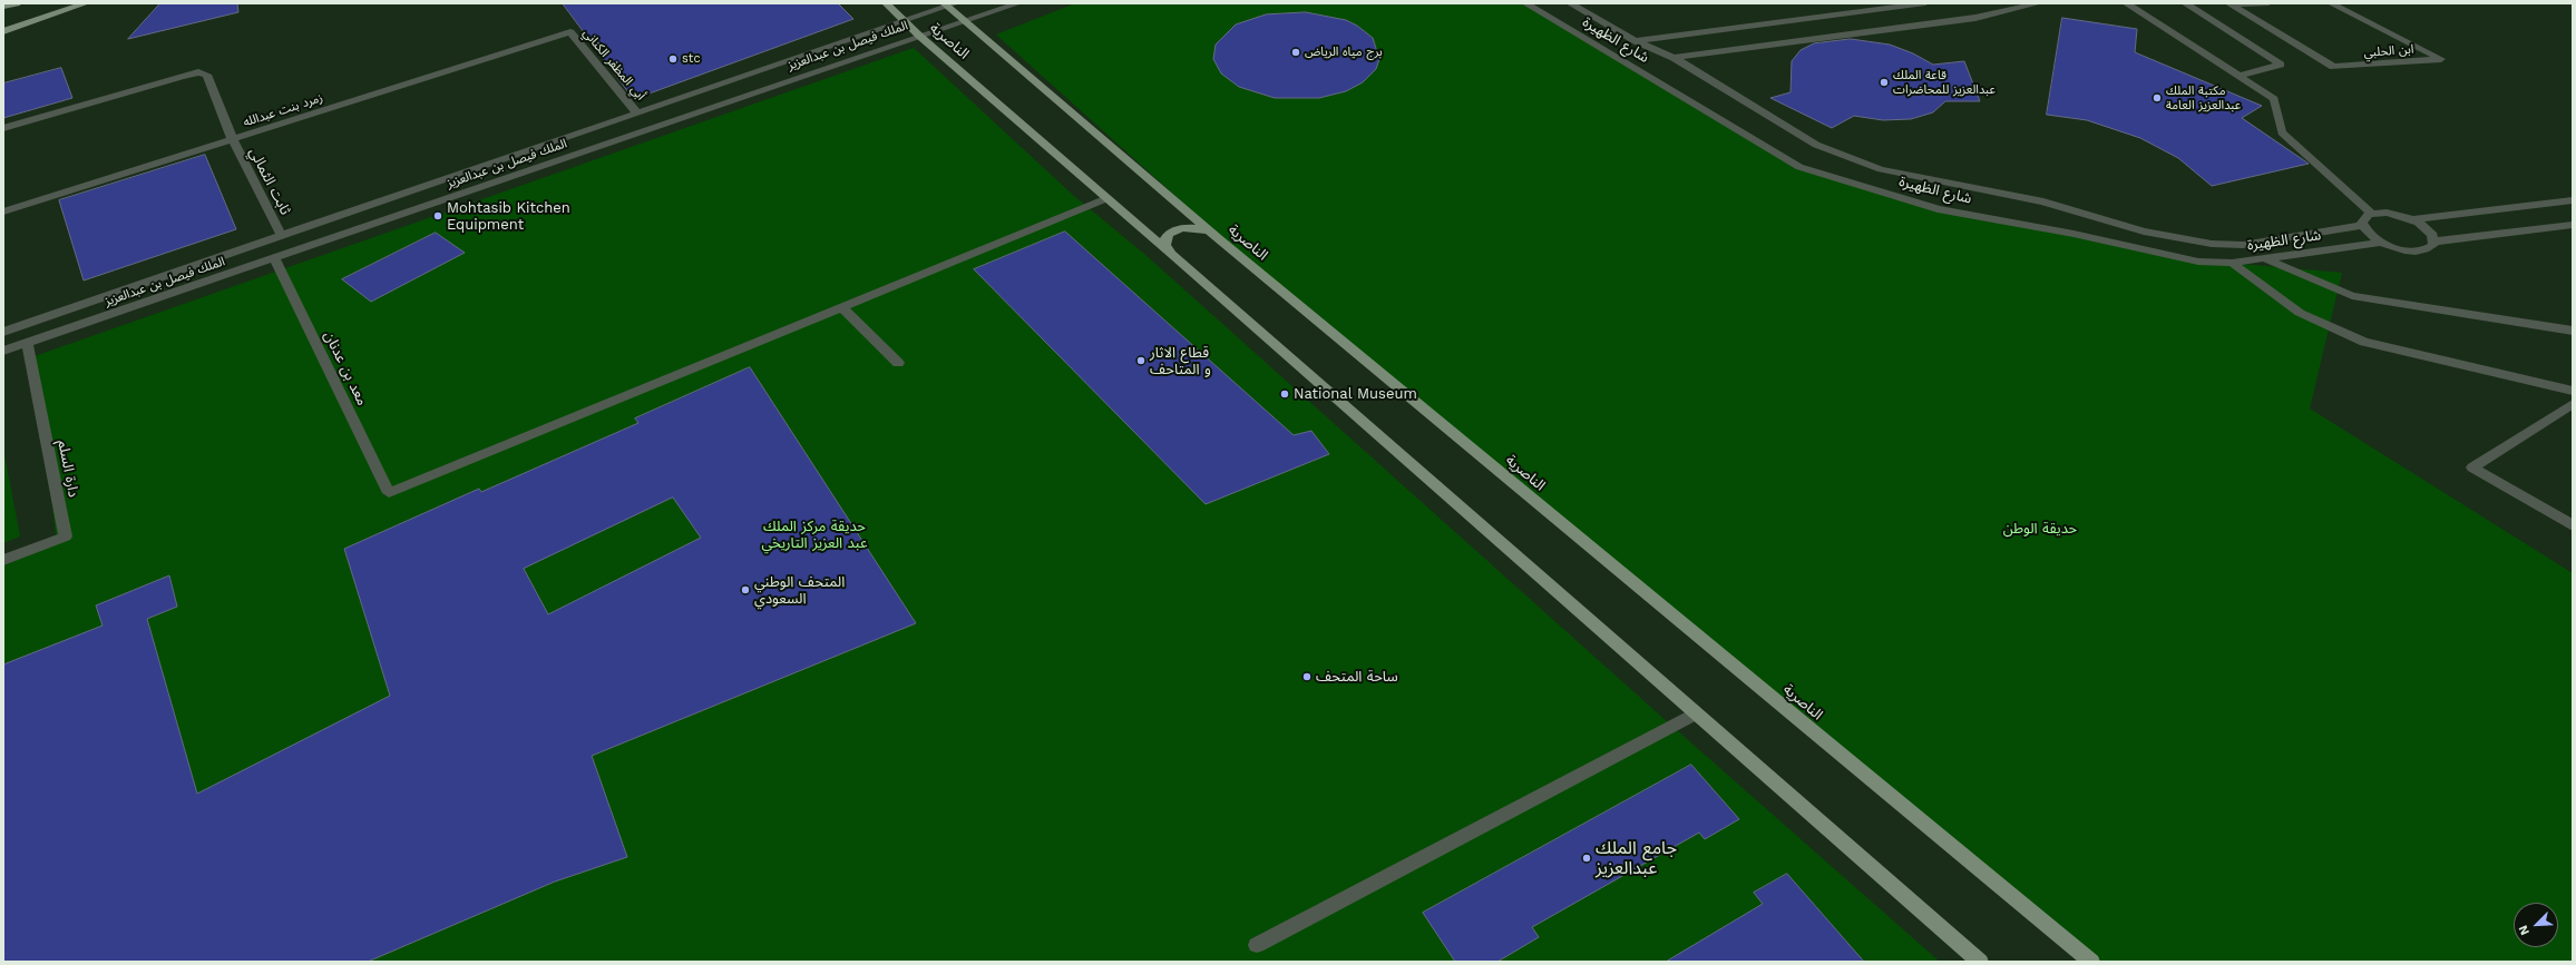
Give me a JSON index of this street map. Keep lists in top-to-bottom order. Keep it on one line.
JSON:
{"streets":{"main road":["الناصرية"],"street":["شارع الظهيرة","الملك فيصل بن عبدالعزيز","ابن الحلبي","أبي المظفر الكناني","زمرد بنت عبدالله","ثابت الثمالي","معد بن عدنان","دارة السلم"]},"crossings":[["الناصرية","الملك فيصل بن عبدالعزيز"],["الملك فيصل بن عبدالعزيز","أبي المظفر الكناني"],["الملك فيصل بن عبدالعزيز","ثابت الثمالي"],["الملك فيصل بن عبدالعزيز","معد بن عدنان"],["الملك فيصل بن عبدالعزيز","دارة السلم"],["أبي المظفر الكناني","زمرد بنت عبدالله"],["زمرد بنت عبدالله","ثابت الثمالي"]],"parks":["حديقة مركز الملك عبد العزيز التاريخي","حديقة الوطن"],"places":["برج مياه الرياض","stc","قاعة الملك عبدالعزيز للمحاضرات","مكتبة الملك عبدالعزيز العامة","Mohtasib Kitchen Equipment","قطاع الاثار و المتاحف","National Museum","المتحف الوطني السعودي","ساحة المتحف","جامع الملك عبدالعزيز"],"north":"bottom left"}
